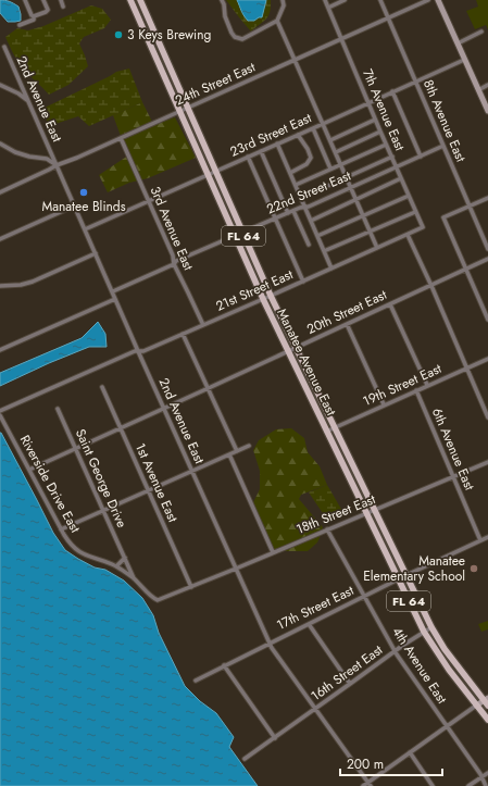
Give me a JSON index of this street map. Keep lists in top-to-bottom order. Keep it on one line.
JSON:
{"streets":{"main road":["FL 64","Manatee Avenue East"],"street":["24th Street East","2nd Avenue East","7th Avenue East","8th Avenue East","23rd Street East","22nd Street East","3rd Avenue East","21st Street East","20th Street East","19th Street East","6th Avenue East","Saint George Drive","1st Avenue East","Riverside Drive East","18th Street East","17th Street East","4th Avenue East","16th Street East"]},"crossings":[["24th Street East","2nd Avenue East"],["24th Street East","7th Avenue East"],["24th Street East","8th Avenue East"],["24th Street East","3rd Avenue East"],["24th Street East","Manatee Avenue East"],["2nd Avenue East","23rd Street East"],["2nd Avenue East","22nd Street East"],["2nd Avenue East","21st Street East"],["2nd Avenue East","20th Street East"],["2nd Avenue East","18th Street East"],["2nd Avenue East","17th Street East"],["2nd Avenue East","16th Street East"],["7th Avenue East","23rd Street East"],["7th Avenue East","22nd Street East"],["7th Avenue East","21st Street East"],["8th Avenue East","23rd Street East"],["8th Avenue East","22nd Street East"],["23rd Street East","3rd Avenue East"],["23rd Street East","Manatee Avenue East"],["22nd Street East","3rd Avenue East"],["22nd Street East","Manatee Avenue East"],["3rd Avenue East","21st Street East"],["21st Street East","Manatee Avenue East"],["20th Street East","Manatee Avenue East"],["20th Street East","Saint George Drive"],["20th Street East","1st Avenue East"],["20th Street East","Riverside Drive East"],["Manatee Avenue East","19th Street East"],["Manatee Avenue East","18th Street East"],["Manatee Avenue East","17th Street East"],["Manatee Avenue East","16th Street East"],["19th Street East","6th Avenue East"],["6th Avenue East","18th Street East"],["6th Avenue East","17th Street East"],["Saint George Drive","Riverside Drive East"],["Saint George Drive","18th Street East"],["1st Avenue East","18th Street East"],["Riverside Drive East","18th Street East"],["18th Street East","4th Avenue East"],["17th Street East","4th Avenue East"],["4th Avenue East","16th Street East"]],"places":["3 Keys Brewing","Manatee Blinds","Manatee Elementary School"],"scale_bar":"200 m"}
